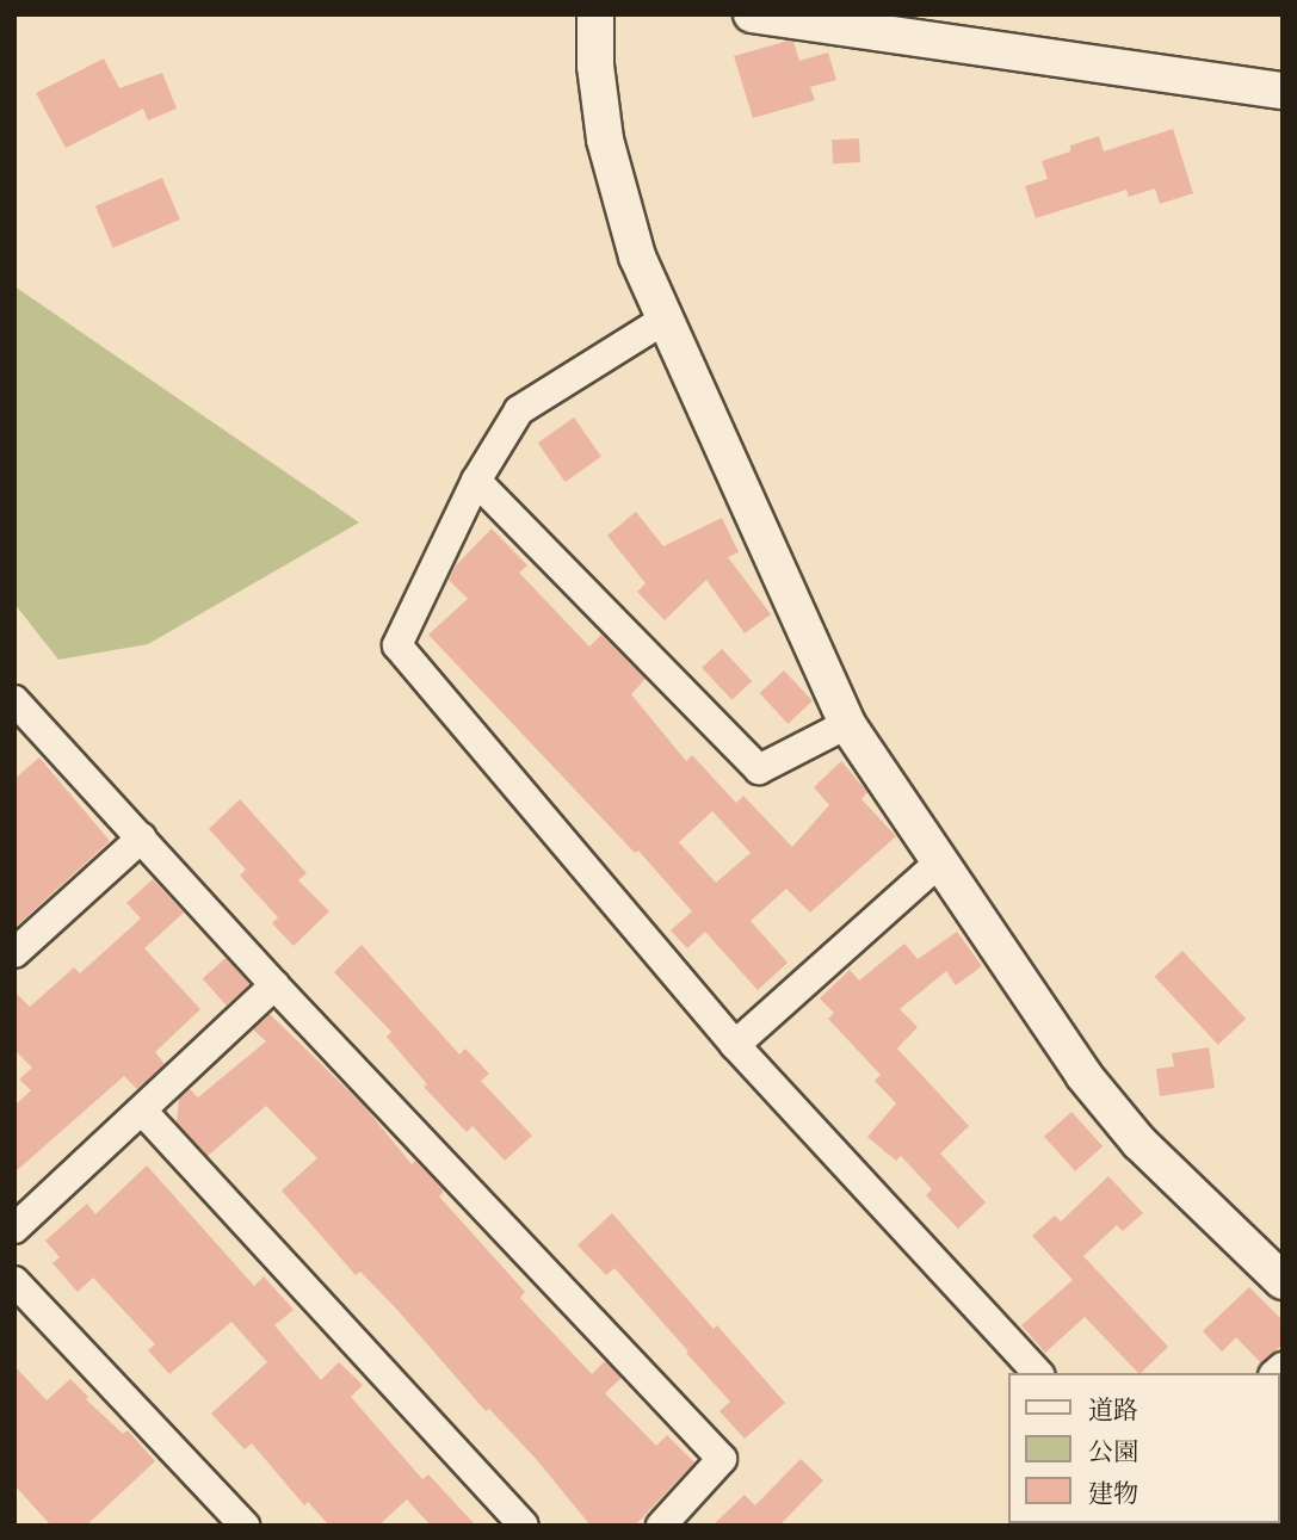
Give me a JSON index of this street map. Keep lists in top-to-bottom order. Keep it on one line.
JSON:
{"legend":["道路","公園","建物"]}
